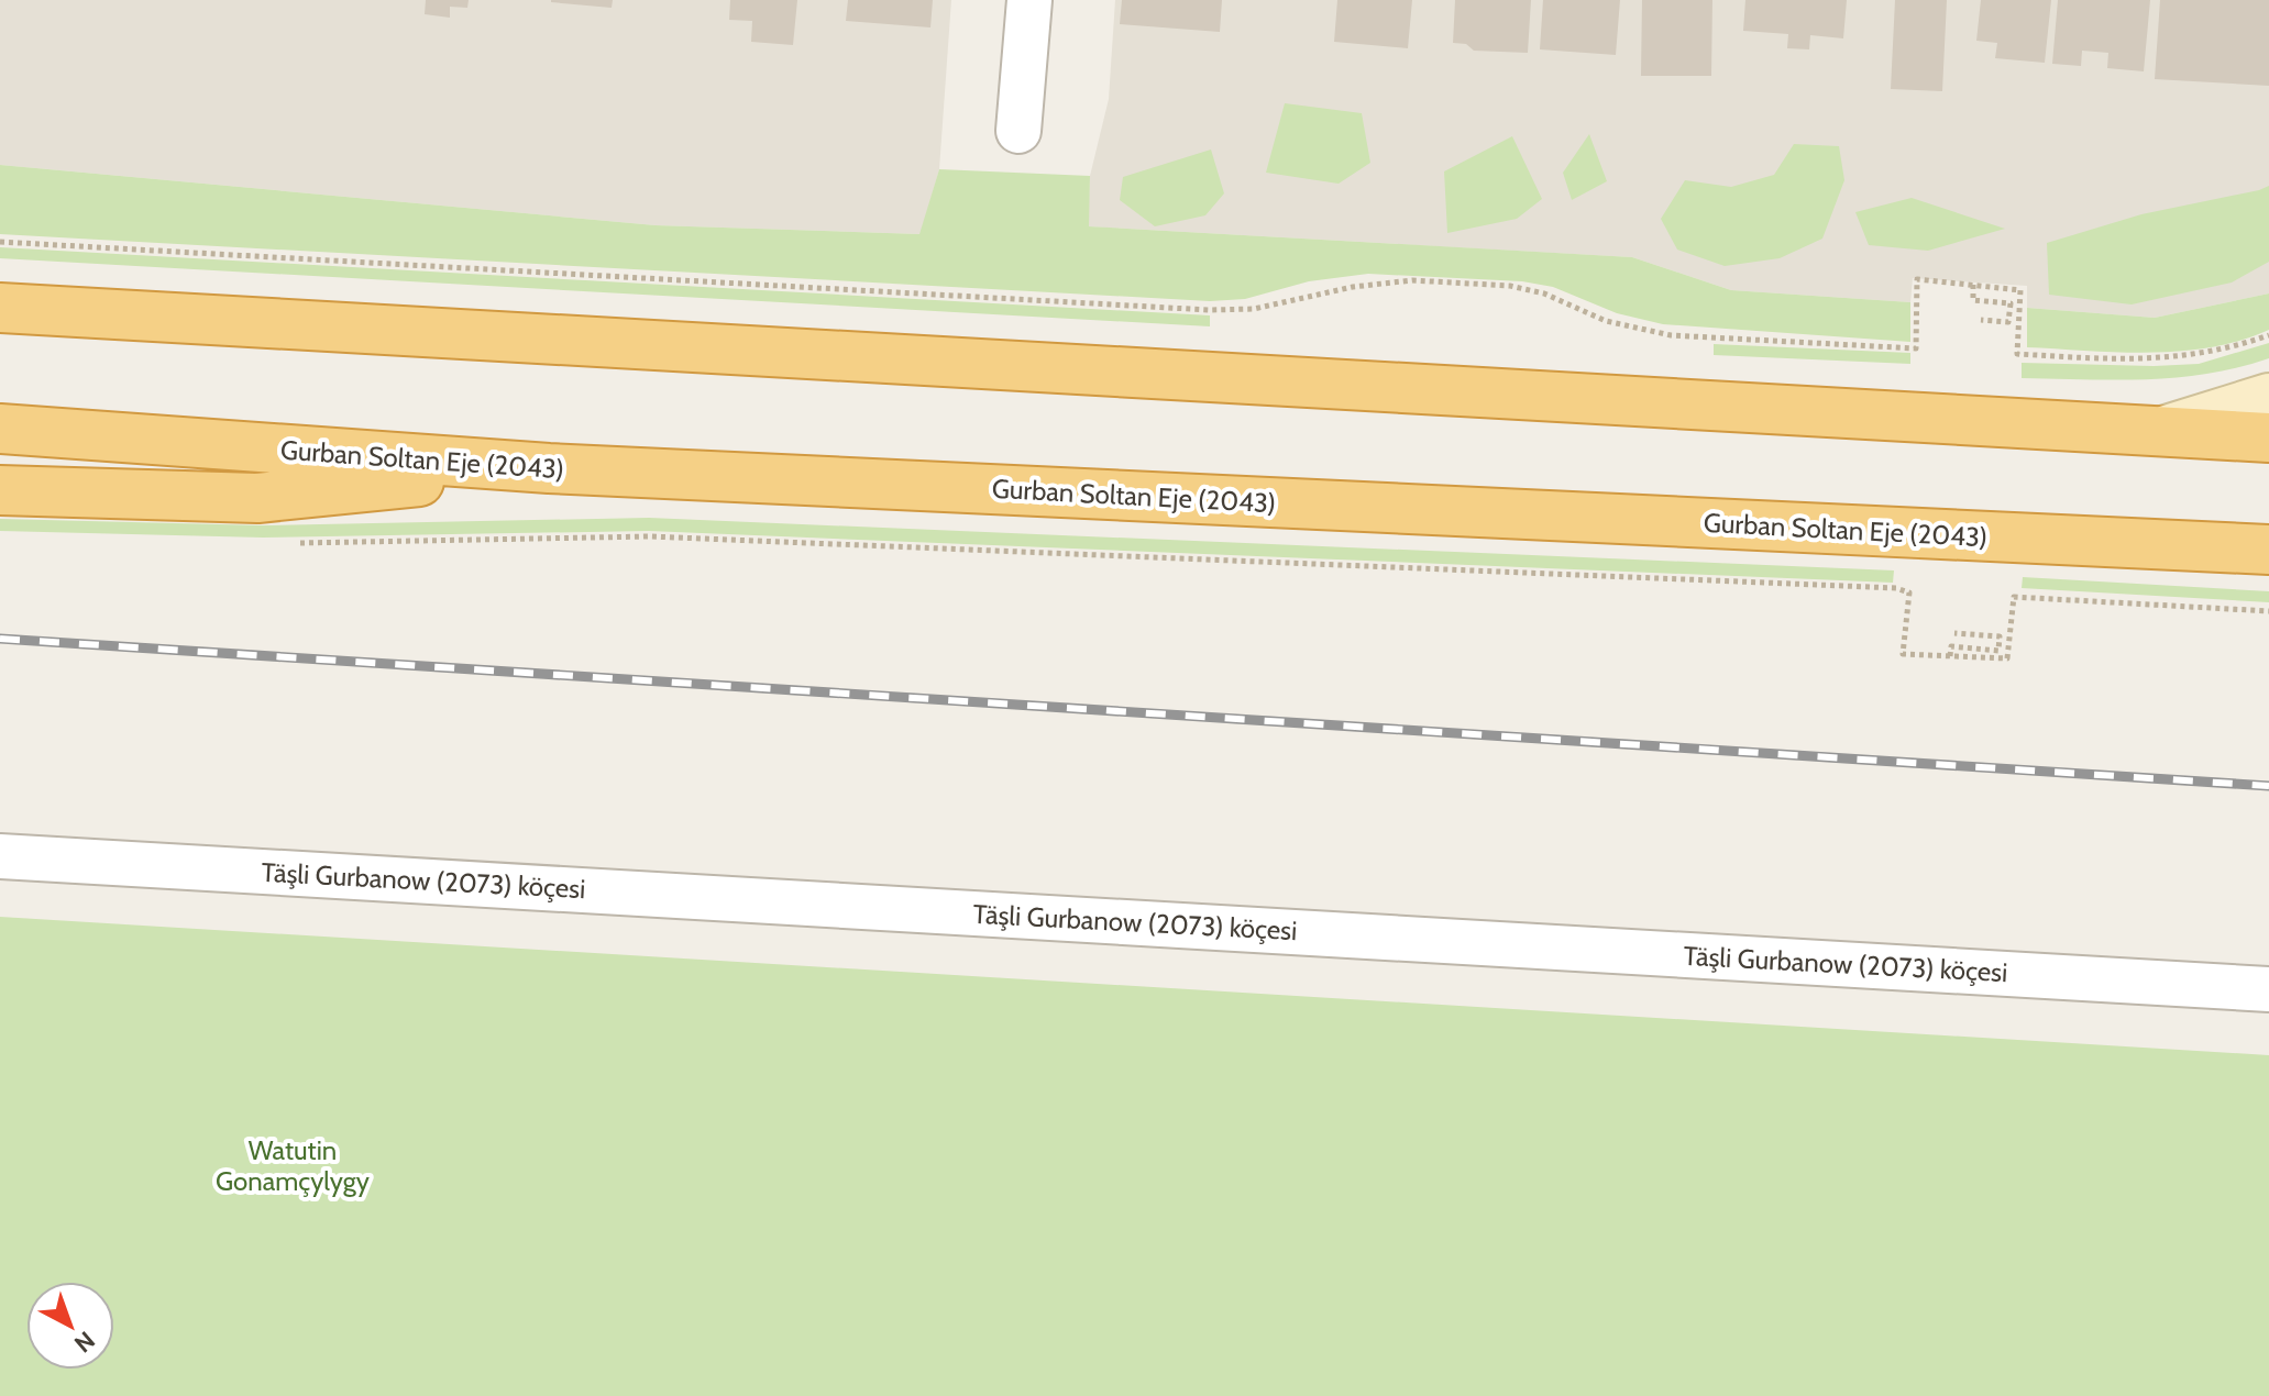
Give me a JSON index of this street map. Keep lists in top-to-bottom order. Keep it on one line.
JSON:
{"streets":{"highway":["Gurban Soltan Eje (2043)"],"street":["Täşli Gurbanow (2073) köçesi"]},"parks":["Watutin Gonamçylygy"],"north":"bottom right"}
